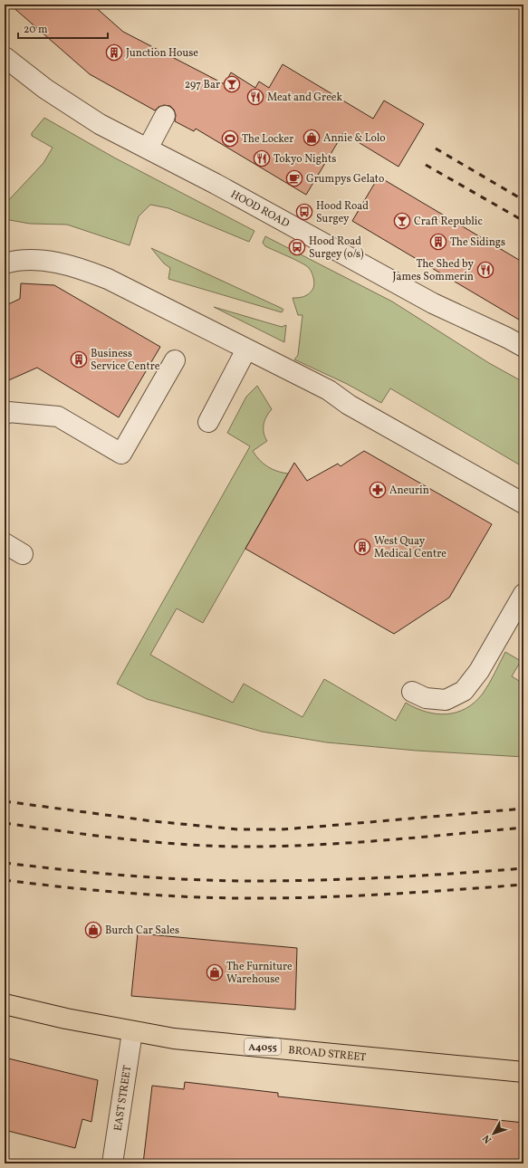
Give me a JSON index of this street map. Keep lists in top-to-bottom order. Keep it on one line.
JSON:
{"streets":{"main road":["A4055","BROAD STREET"],"street":["HOOD ROAD","EAST STREET"]},"crossings":[["BROAD STREET","EAST STREET"]],"places":{"building":["Junction House","The Sidings","Business Service Centre","West Quay Medical Centre"],"bar":["297 Bar","Craft Republic"],"restaurant":["Meat and Greek","Tokyo Nights","The Shed by James Sommerin"],"shop":["Annie & Lolo","Burch Car Sales","The Furniture Warehouse"],"sports":["The Locker"],"cafe":["Grumpys Gelato"],"bus stop":["Hood Road Surgey","Hood Road Surgey (o/s)"],"pharmacy":["Aneurin"]},"scale_bar":"20 m","north":"bottom left"}
